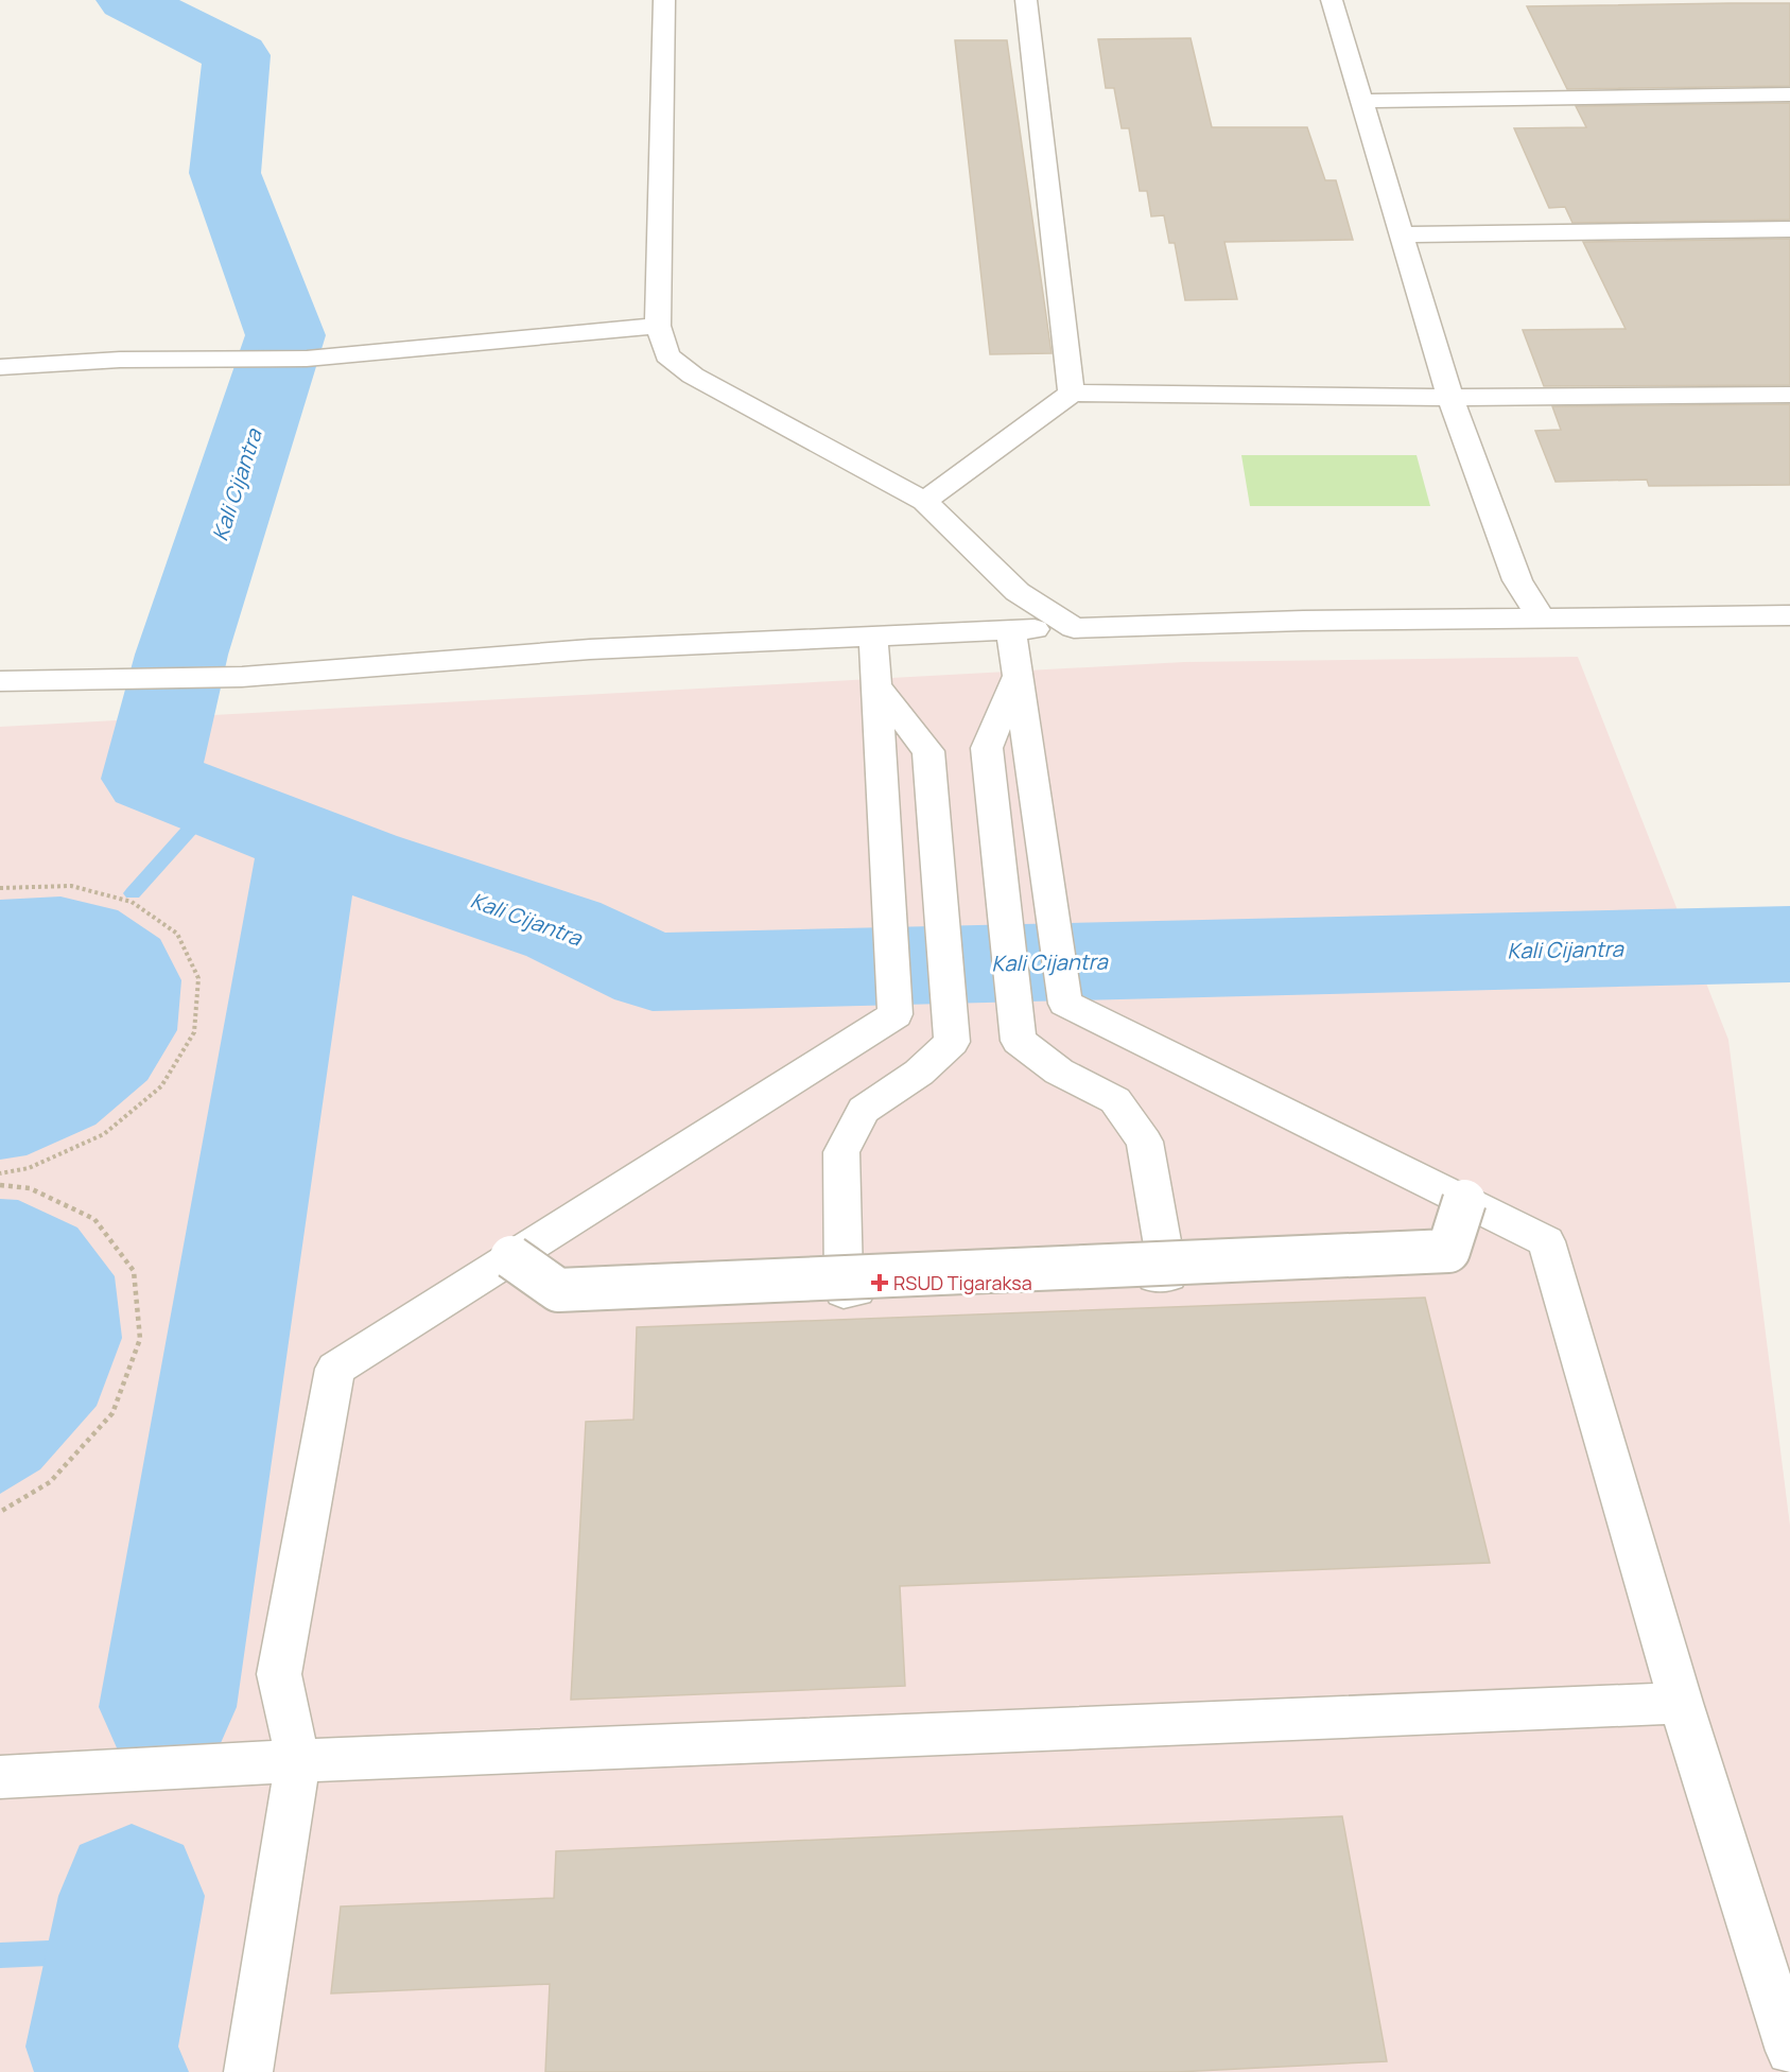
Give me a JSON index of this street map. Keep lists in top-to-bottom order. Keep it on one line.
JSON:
{"water":["Kali Cijantra"],"places":{"health":["RSUD Tigaraksa"]}}
